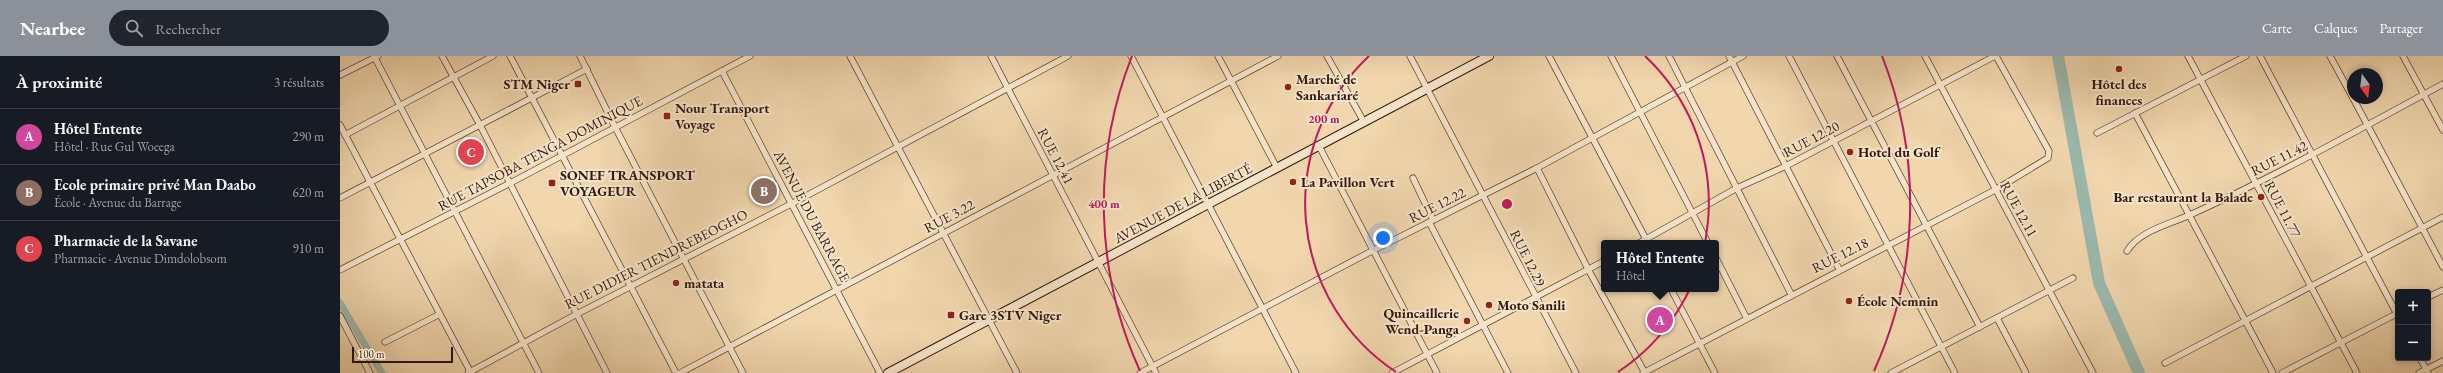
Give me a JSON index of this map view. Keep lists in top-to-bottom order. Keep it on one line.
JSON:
{"streets":{"main road":["AVENUE DE LA LIBERTÉ"],"street":["RUE 12.20","RUE TAPSOBA TENGA DOMINIQUE","RUE 12.41","RUE 11.42","RUE 12.22","RUE 12.11","RUE 11.77","AVENUE DU BARRAGE","RUE 3.22","RUE 12.18","RUE 12.29","RUE DIDIER TIENDREBEOGHO"]},"crossings":[["RUE 12.20","RUE 12.11"],["RUE 12.20","RUE 12.18"],["RUE TAPSOBA TENGA DOMINIQUE","AVENUE DU BARRAGE"],["RUE 12.41","AVENUE DE LA LIBERTÉ"],["RUE 12.41","RUE 12.22"],["RUE 12.41","RUE 3.22"],["RUE 12.41","RUE DIDIER TIENDREBEOGHO"],["RUE 11.42","RUE 11.77"],["AVENUE DE LA LIBERTÉ","RUE 12.29"],["RUE 12.22","RUE 12.29"],["RUE 12.11","RUE 12.18"],["AVENUE DU BARRAGE","RUE 3.22"],["AVENUE DU BARRAGE","RUE DIDIER TIENDREBEOGHO"]],"places":{"other":["Hôtel des finances","Marché de Sankariaré","Hotel du Golf","La Pavillon Vert","Bar restaurant la Balade","matata","École Nemnin","Moto Sanili","Quincaillerie Wend-Panga"],"transit":["STM Niger","Nour Transport Voyage","SONEF TRANSPORT VOYAGEUR","Gare 3STV Niger"]},"scale_bar":"100 m","north":"bottom","page":{"header":"Nearbee","search":"Rechercher","nav":["Carte","Calques","Partager"],"heading":["À proximité","3 résultats"],"list":[{"mark":"A","name":"Hôtel Entente","note":"Hôtel · Rue Gul Woeega","value":"290 m"},{"mark":"B","name":"Ecole primaire privé Man Daabo","note":"École · Avenue du Barrage","value":"620 m"},{"mark":"C","name":"Pharmacie de la Savane","note":"Pharmacie · Avenue Dimdolobsom","value":"910 m"}],"pins":["C","B","A"],"popup":["Hôtel Entente","Hôtel"],"map_buttons":["+","−"],"scale":"100 m"},"rings":["200 m","400 m"]}
